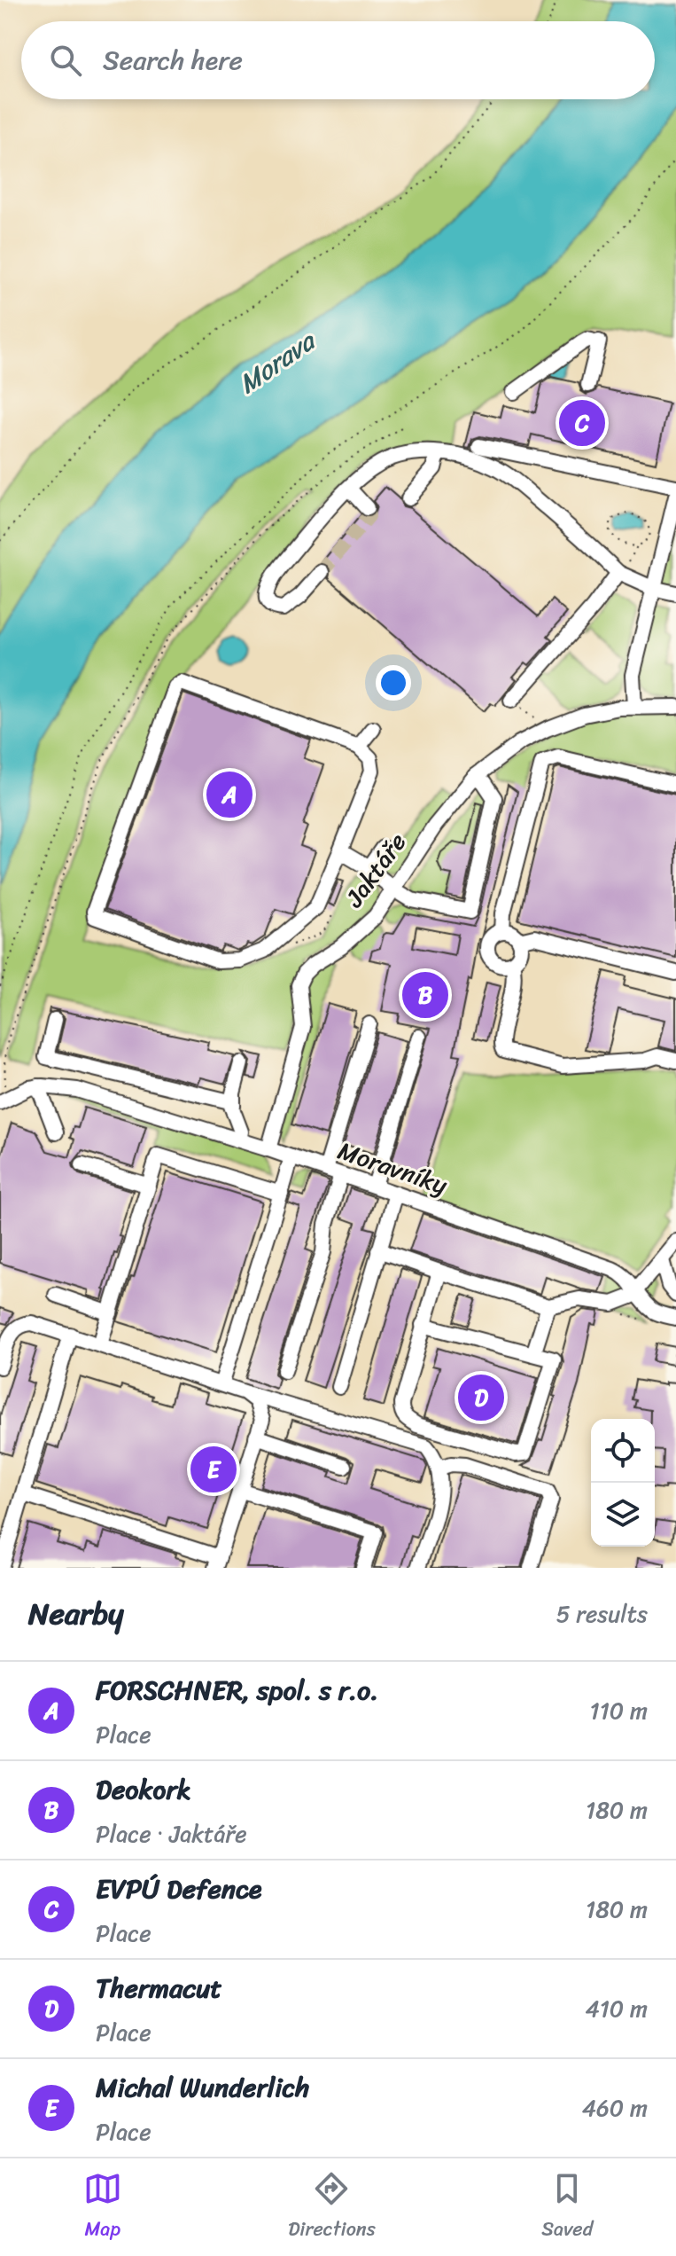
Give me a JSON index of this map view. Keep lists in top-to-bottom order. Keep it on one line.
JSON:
{"streets":{"street":["Jaktáře","Moravníky"]},"crossings":[["Jaktáře","Moravníky"]],"water":["Morava"],"page":{"search":"Search here","pins":["C","A","B","D","E"],"heading":["Nearby","5 results"],"list":[{"mark":"A","name":"FORSCHNER, spol. s r.o.","note":"Place","value":"110 m"},{"mark":"B","name":"Deokork","note":"Place · Jaktáře","value":"180 m"},{"mark":"C","name":"EVPÚ Defence","note":"Place","value":"180 m"},{"mark":"D","name":"Thermacut","note":"Place","value":"410 m"},{"mark":"E","name":"Michal Wunderlich","note":"Place","value":"460 m"}],"nav":["Map","Directions","Saved"]}}
